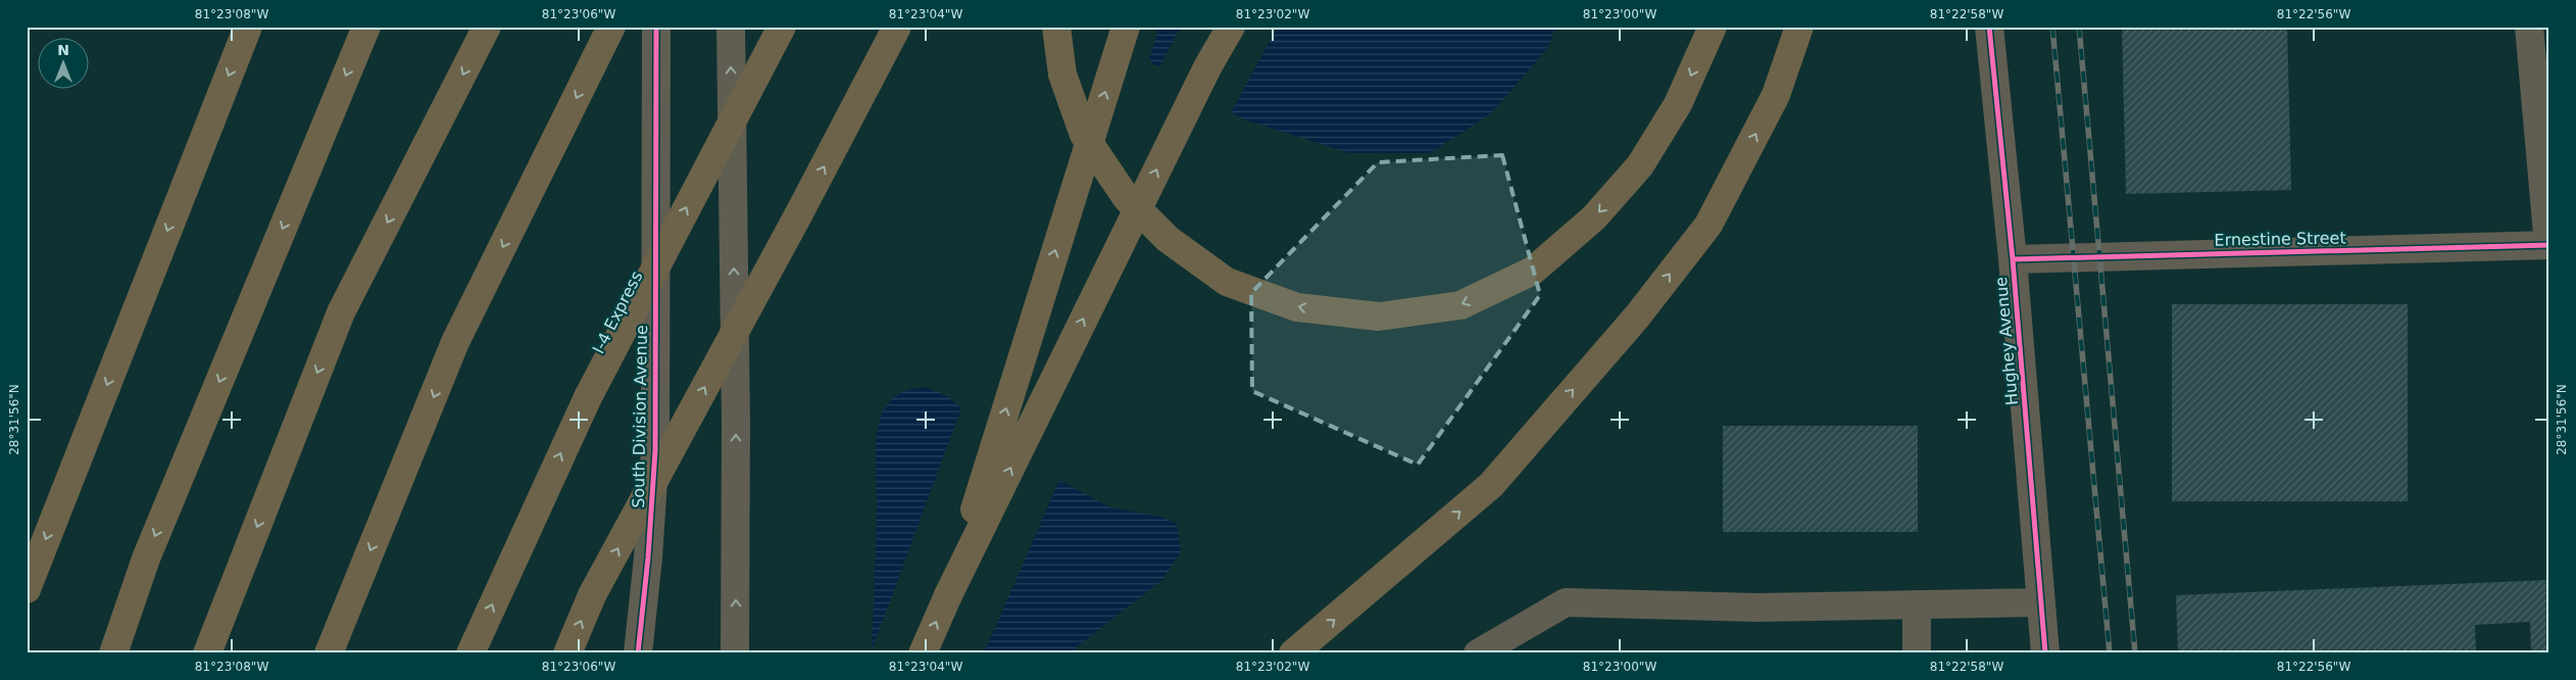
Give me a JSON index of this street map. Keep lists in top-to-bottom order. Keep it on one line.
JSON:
{"streets":{"highway":["I-4 Express"],"street":["Ernestine Street","Hughey Avenue","South Division Avenue"]},"crossings":[["Ernestine Street","Hughey Avenue"]],"north":"top","coordinates":["81°23'08\"W","81°23'06\"W","81°23'04\"W","81°23'02\"W","81°23'00\"W","81°22'58\"W","81°22'56\"W","28°31'56\"N"]}
